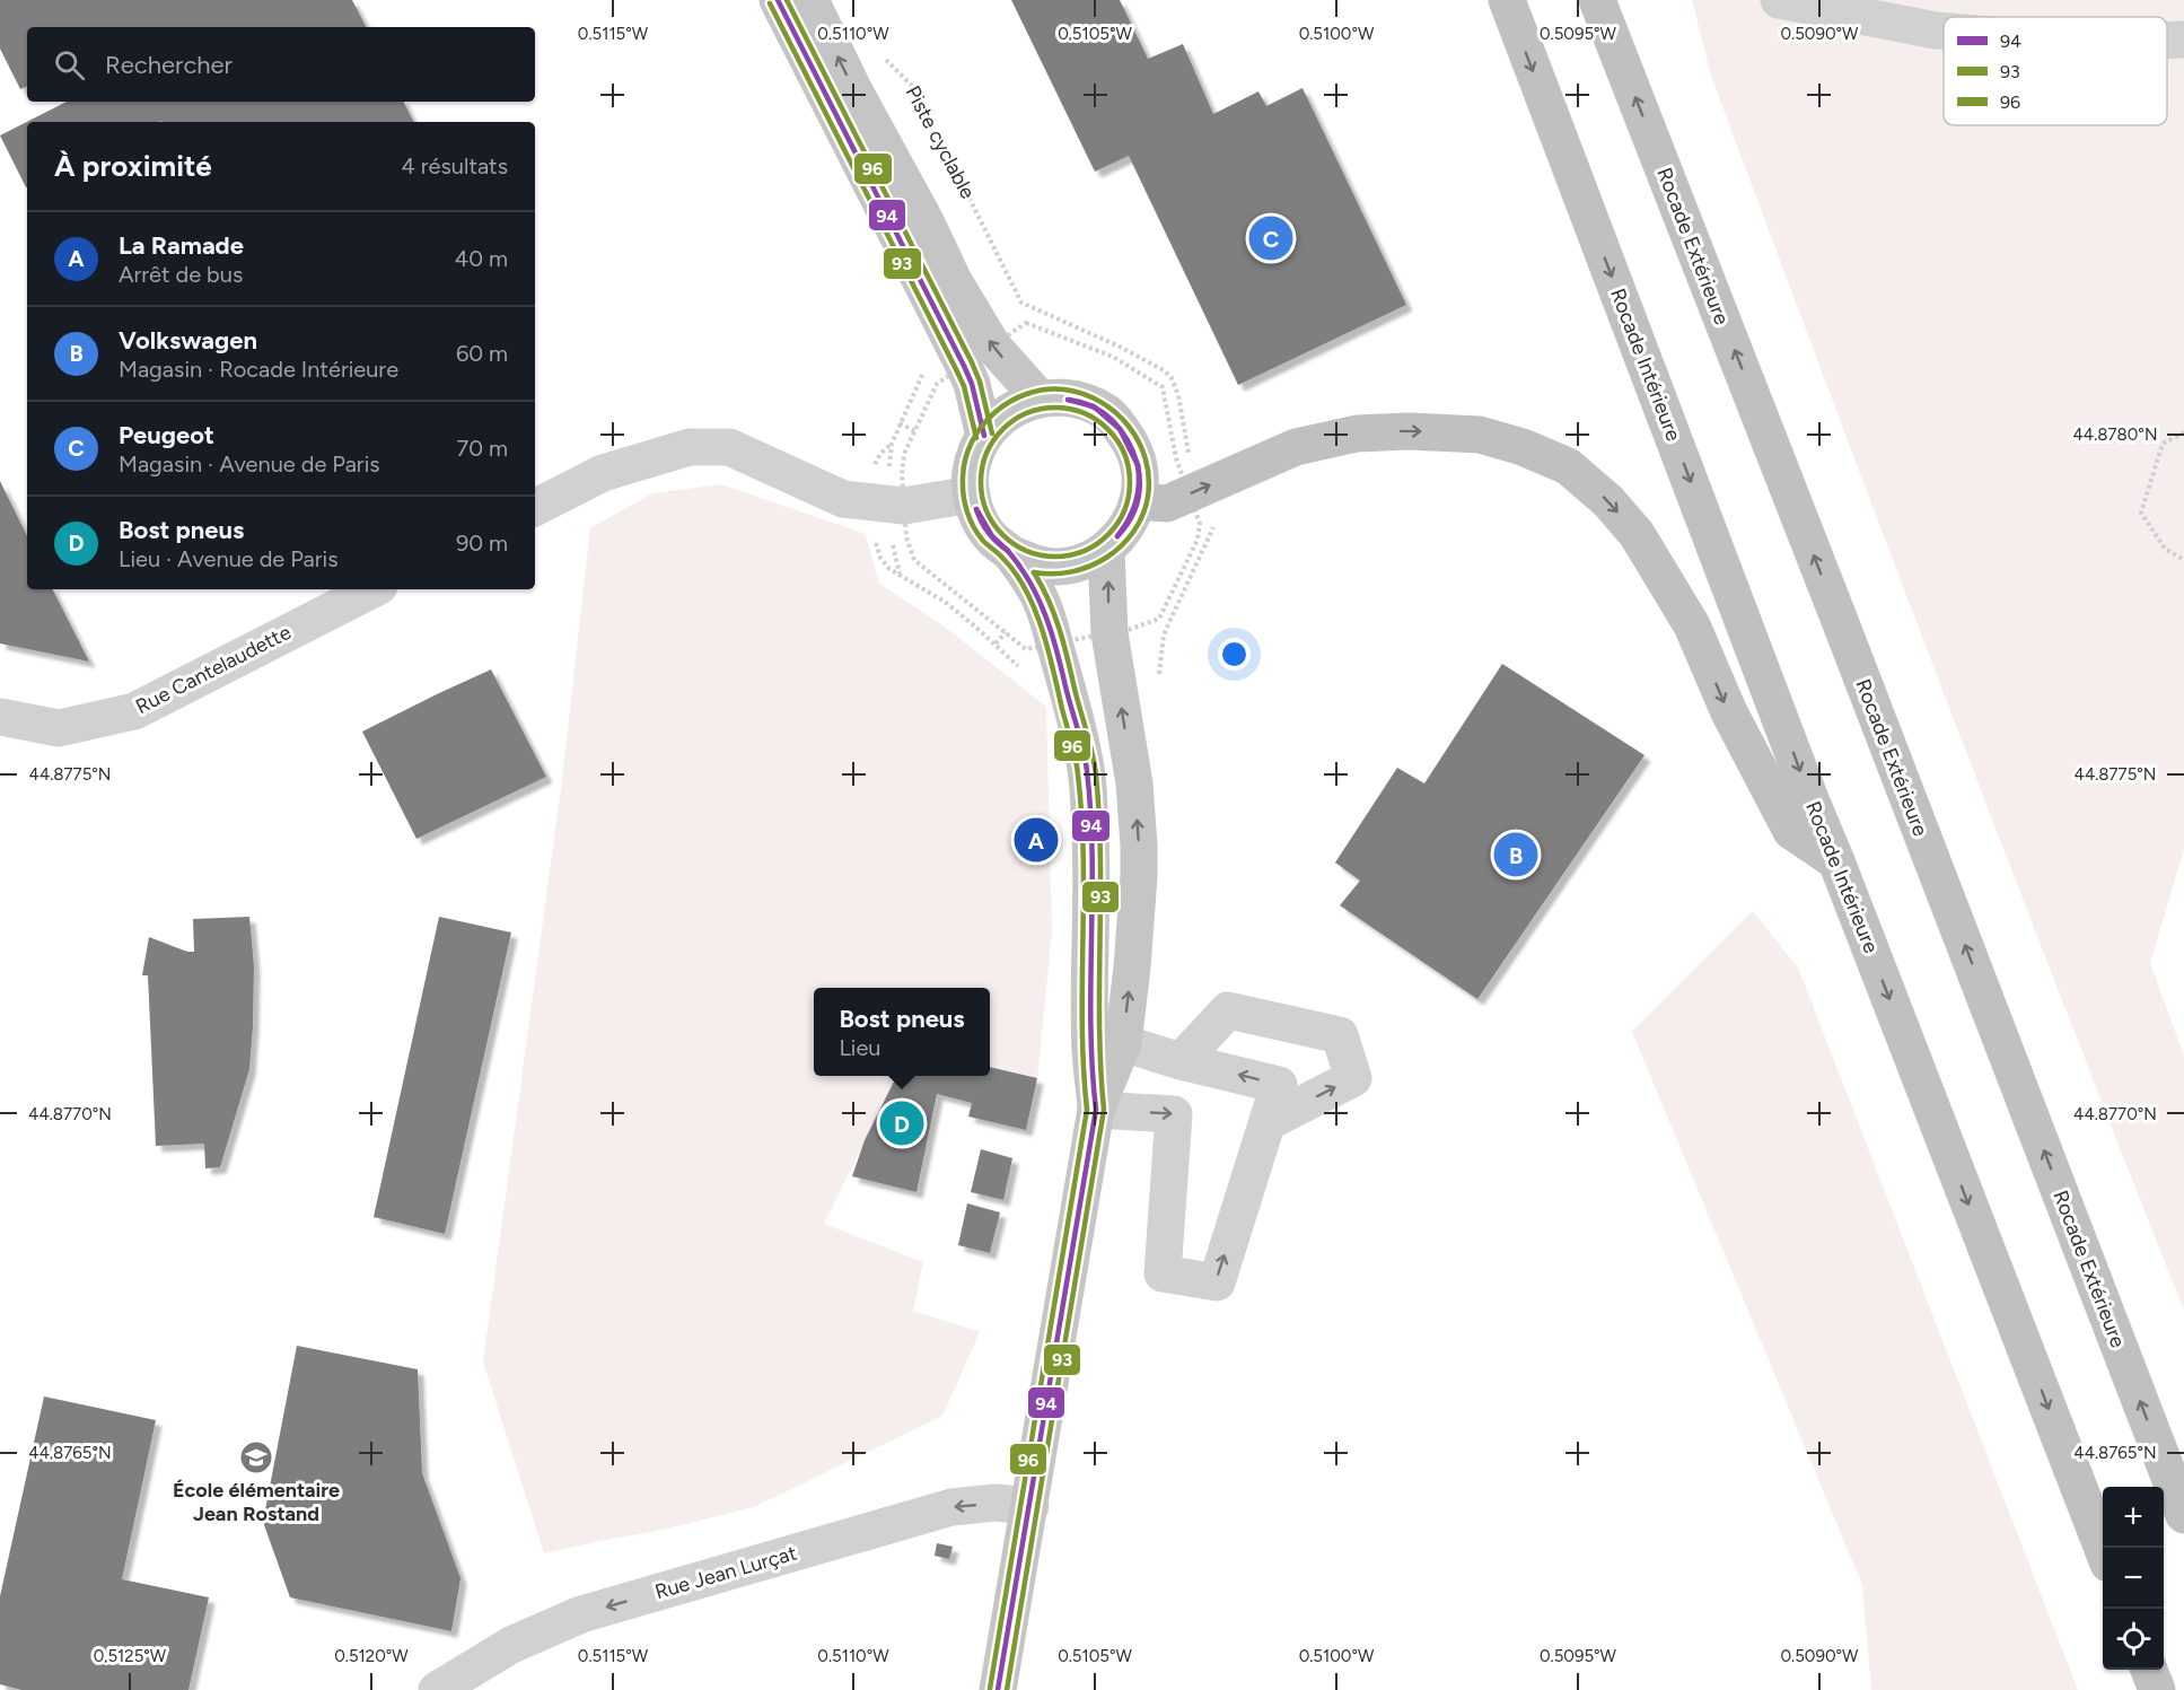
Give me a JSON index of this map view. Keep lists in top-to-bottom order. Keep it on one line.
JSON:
{"streets":{"highway":["Rocade Extérieure","Rocade Intérieure"],"street":["Rue Cantelaudette","Rue Jean Lurçat"],"path":["Piste cyclable"]},"one_way":["Rocade Extérieure","Rocade Intérieure","Rue Jean Lurçat"],"places":{"school or university":["École élémentaire Jean Rostand"]},"lines":["transit line 94","transit line 96","transit line 93"],"legend":["94","93","96"],"page":{"search":"Rechercher","heading":["À proximité","4 résultats"],"list":[{"mark":"A","name":"La Ramade","note":"Arrêt de bus","value":"40 m"},{"mark":"B","name":"Volkswagen","note":"Magasin · Rocade Intérieure","value":"60 m"},{"mark":"C","name":"Peugeot","note":"Magasin · Avenue de Paris","value":"70 m"},{"mark":"D","name":"Bost pneus","note":"Lieu · Avenue de Paris","value":"90 m"}],"pins":["C","A","B","D"],"popup":["Bost pneus","Lieu"],"map_buttons":["+","−"]},"coordinates":["0.5115°W","0.5110°W","0.5105°W","0.5100°W","0.5095°W","0.5090°W","44.8780°N","44.8775°N","44.8770°N","44.8765°N","0.5125°W","0.5120°W"]}
